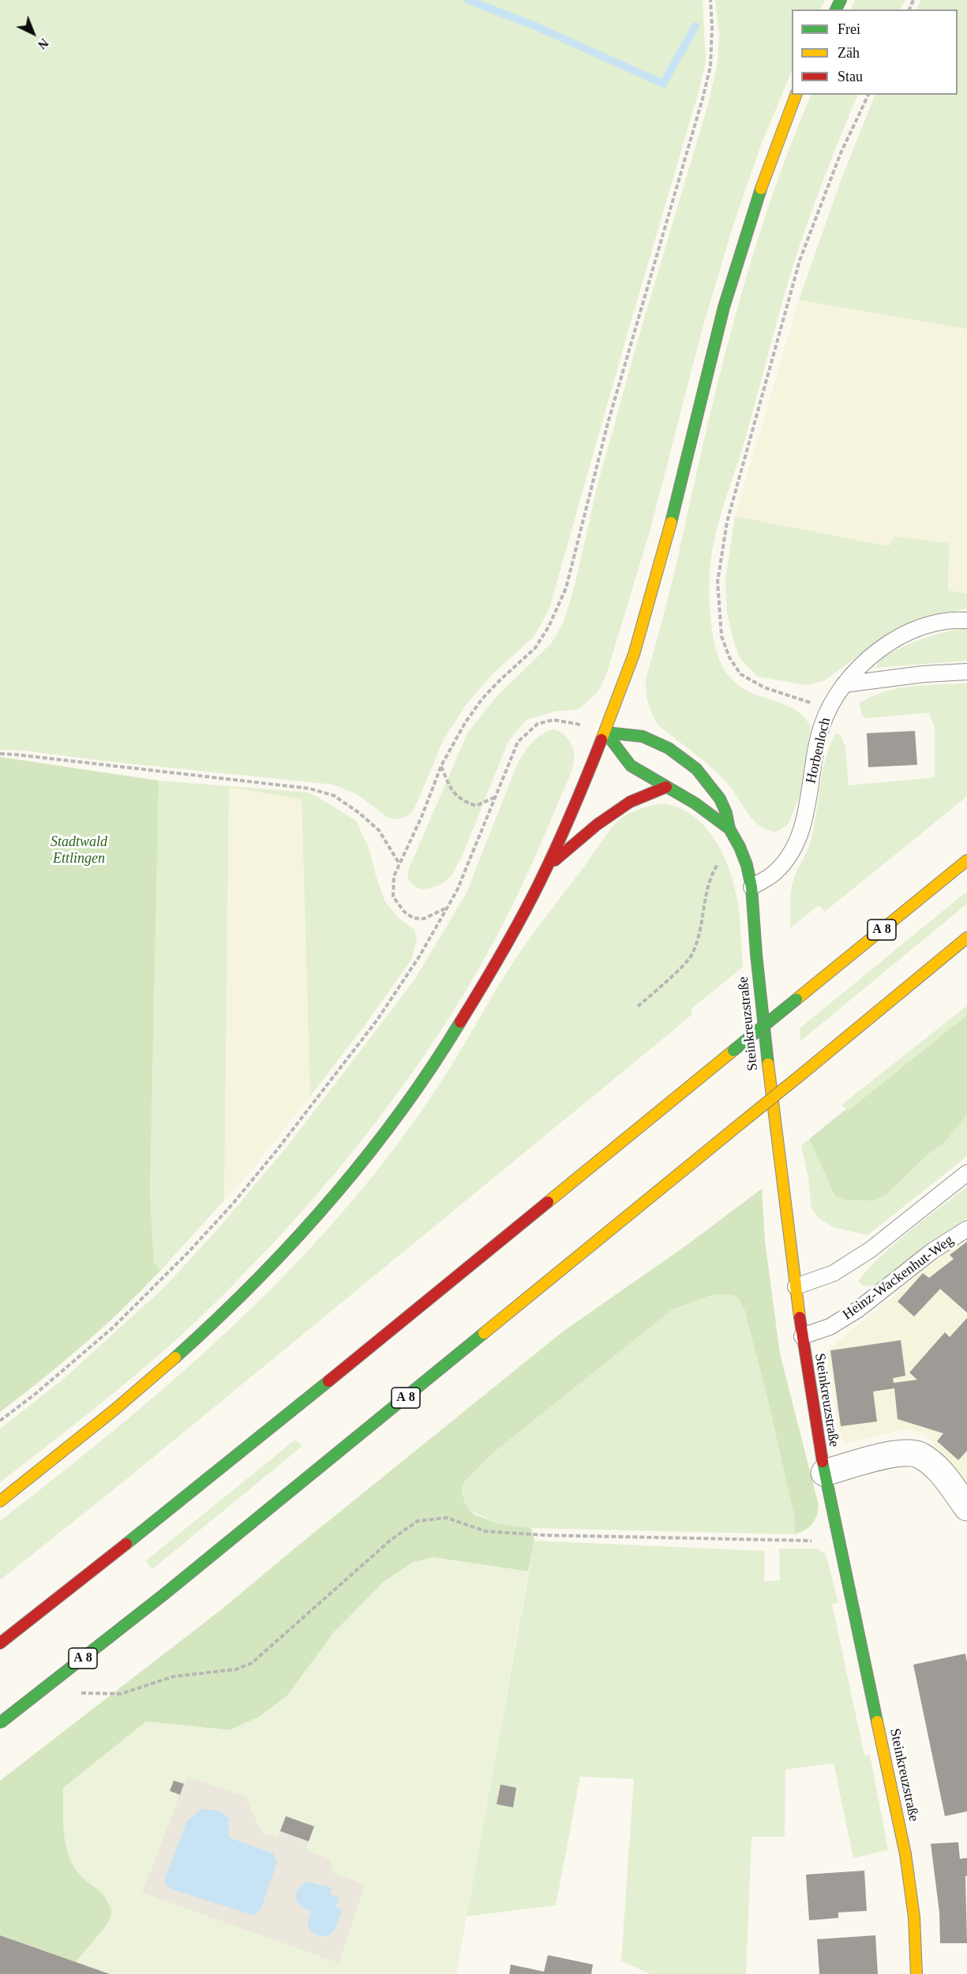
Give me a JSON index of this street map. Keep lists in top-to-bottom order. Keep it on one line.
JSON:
{"streets":{"main road":["A 8","Steinkreuzstraße"],"lane":["Horbenloch","Heinz-Wackenhut-Weg"]},"crossings":[["Horbenloch","Steinkreuzstraße"],["Steinkreuzstraße","Heinz-Wackenhut-Weg"]],"parks":["Stadtwald Ettlingen"],"legend":["Frei","Zäh","Stau"],"north":"bottom right"}
